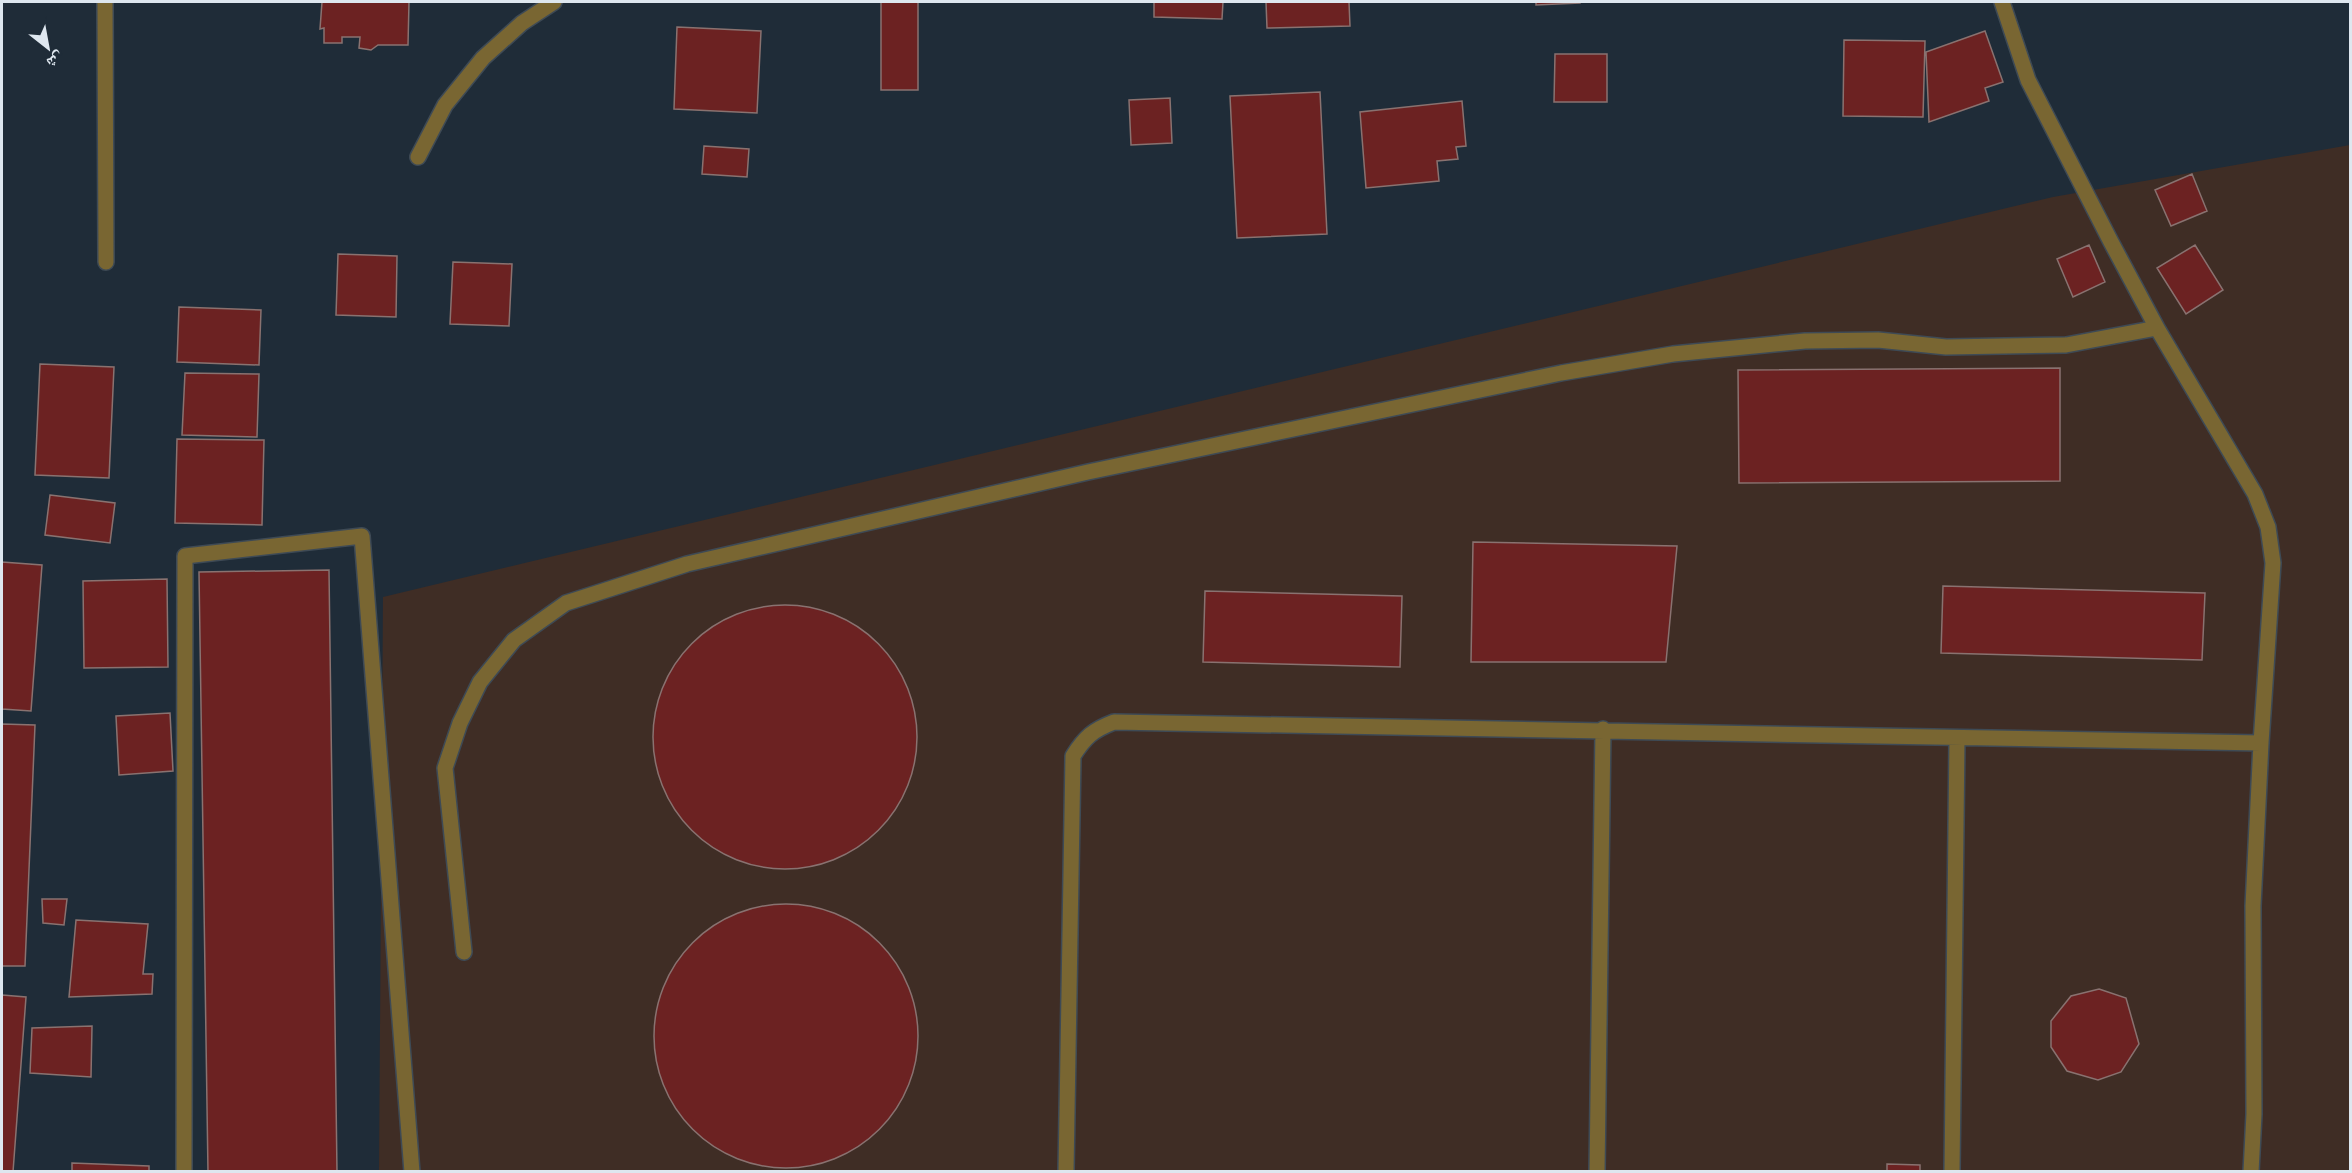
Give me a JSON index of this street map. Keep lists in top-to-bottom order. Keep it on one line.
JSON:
{"north":"bottom right"}
